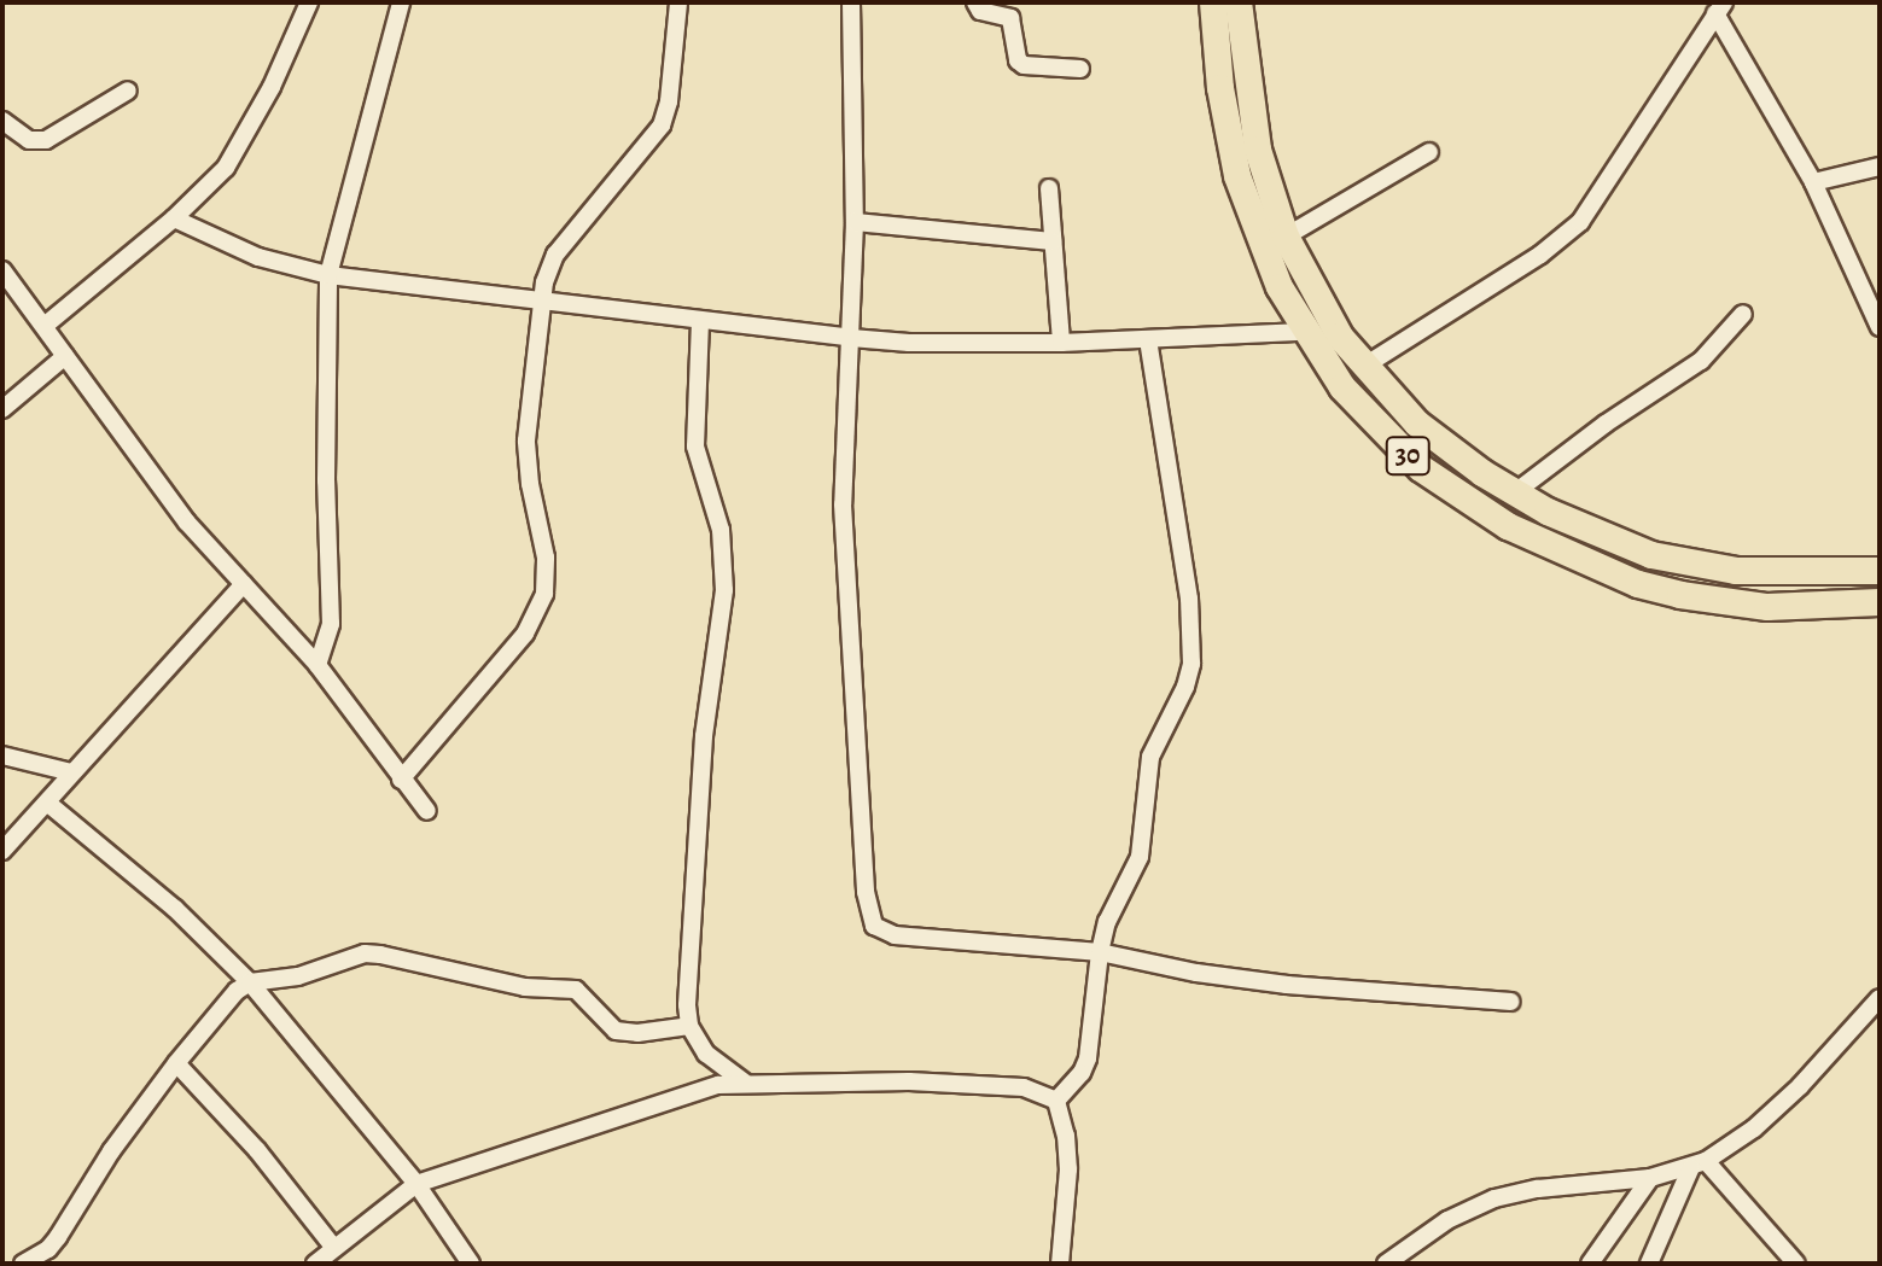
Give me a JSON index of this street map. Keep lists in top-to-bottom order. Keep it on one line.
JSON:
{"streets":{"main road":["30"]}}
